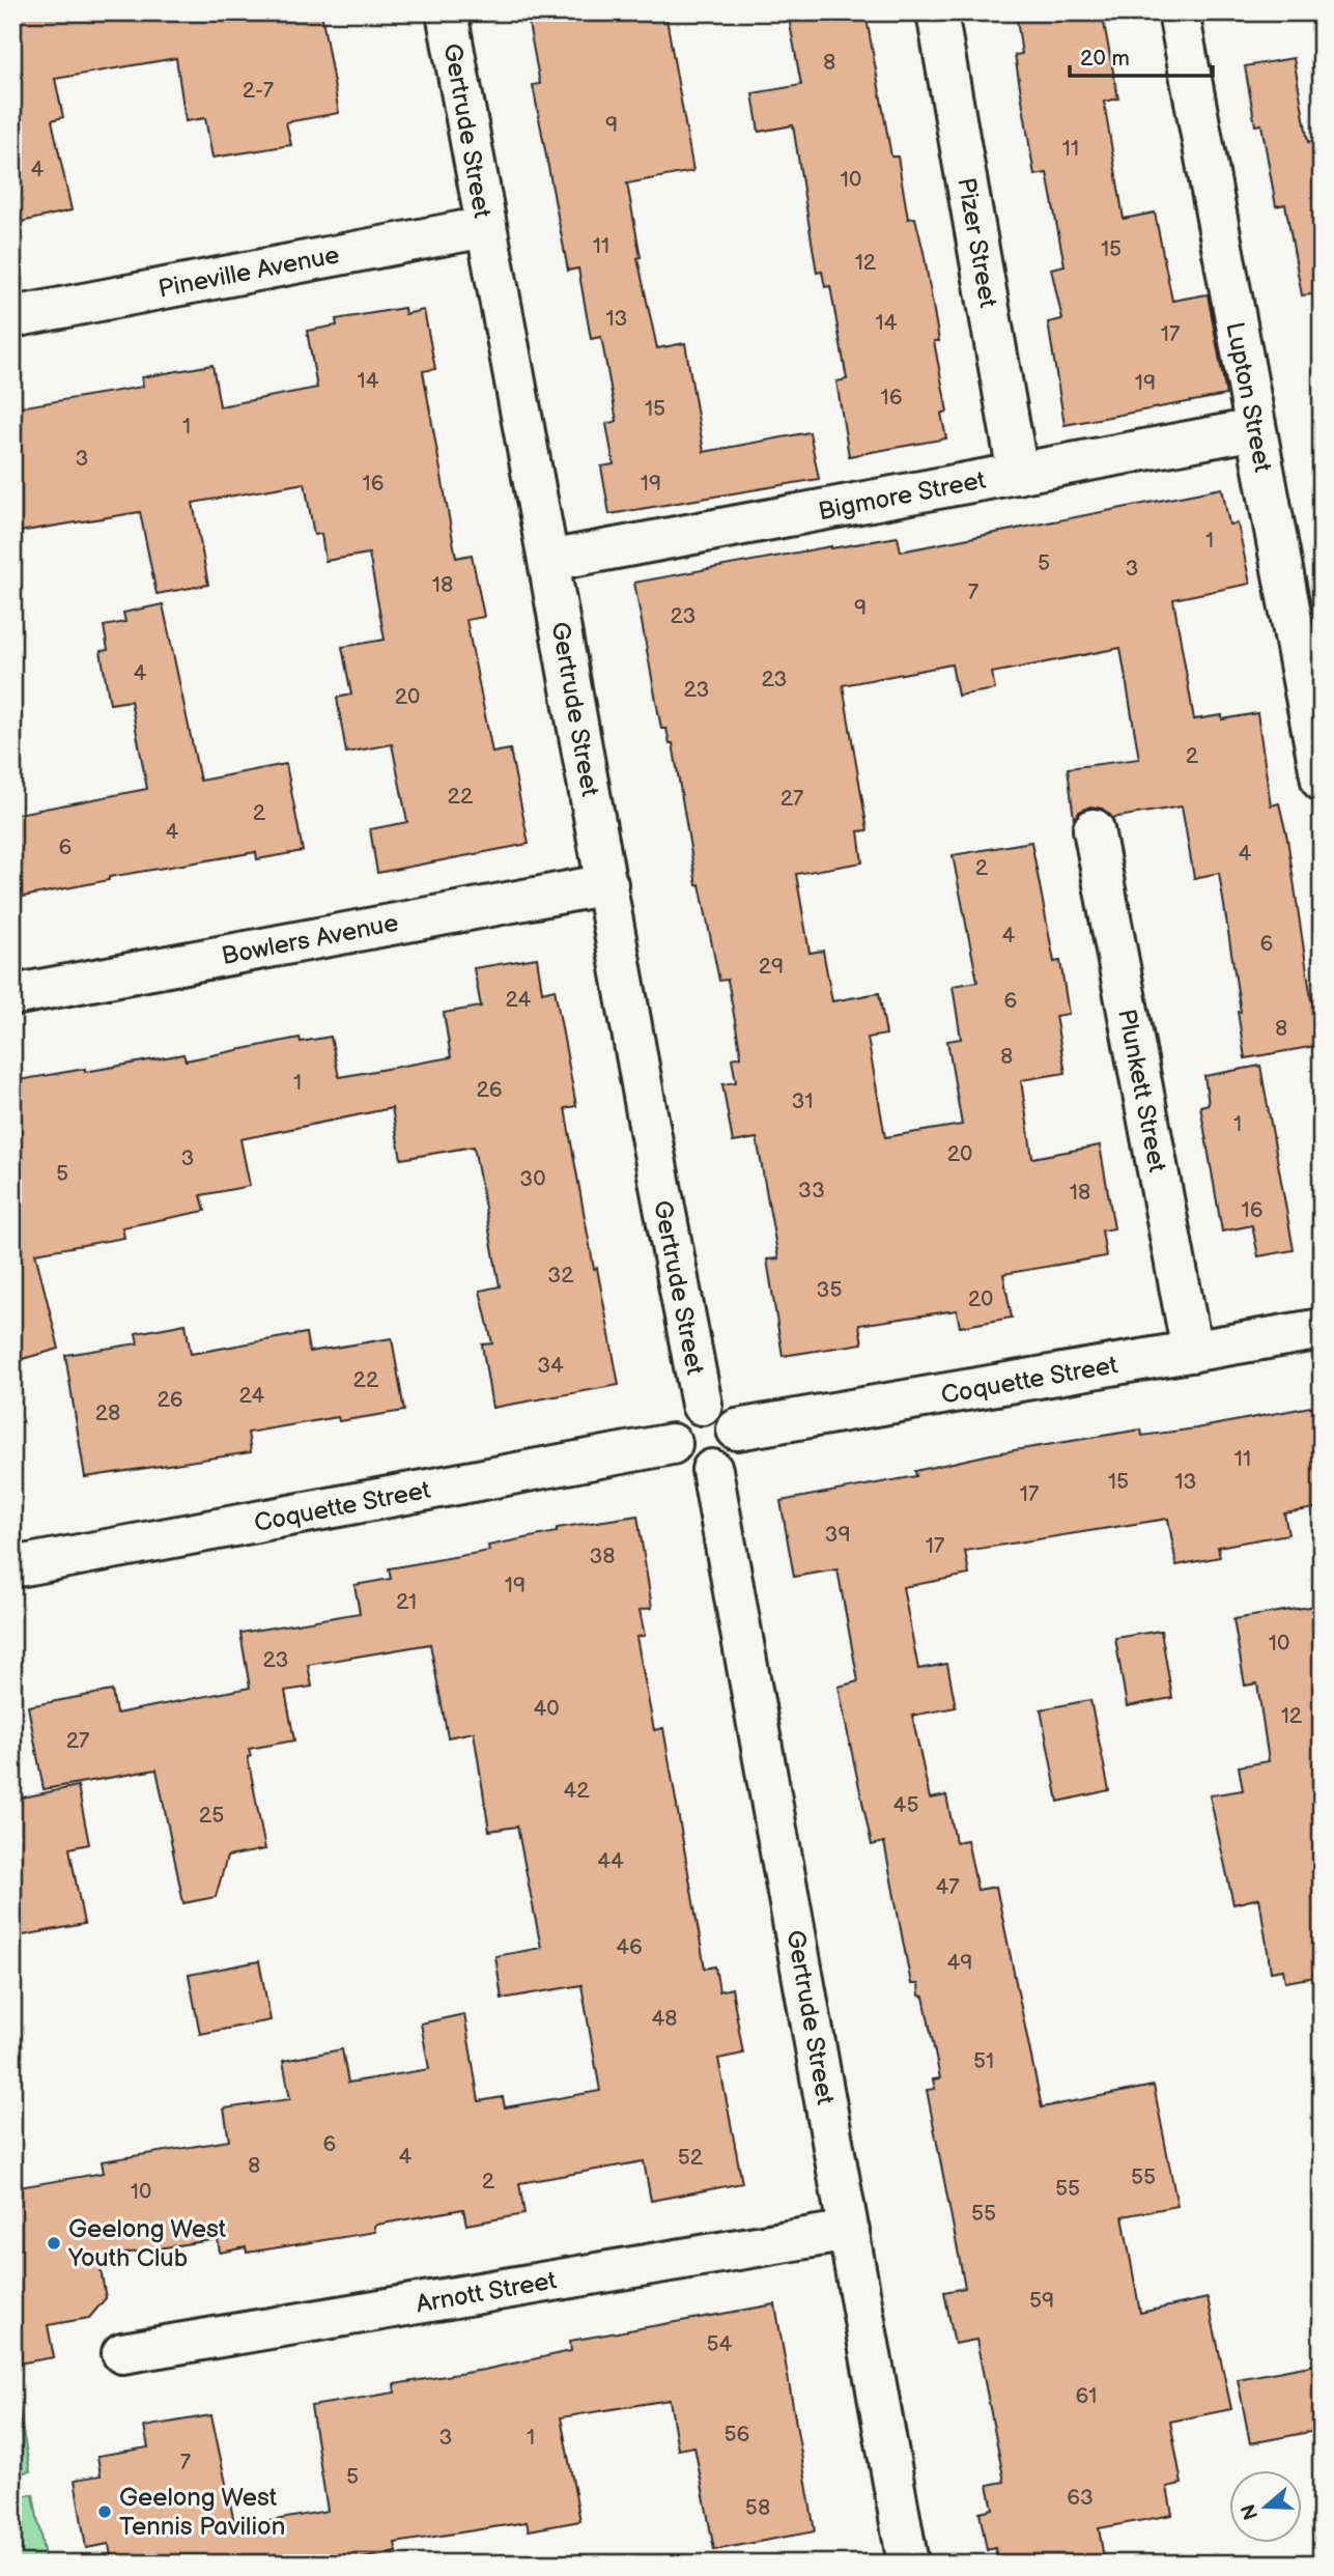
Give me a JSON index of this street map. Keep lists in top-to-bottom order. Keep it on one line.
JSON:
{"streets":{"street":["Gertrude Street","Pizer Street","Pineville Avenue","Lupton Street","Bigmore Street","Bowlers Avenue","Plunkett Street","Coquette Street","Arnott Street"]},"crossings":[["Gertrude Street","Pineville Avenue"],["Gertrude Street","Bigmore Street"],["Gertrude Street","Bowlers Avenue"],["Gertrude Street","Coquette Street"],["Gertrude Street","Arnott Street"],["Pizer Street","Bigmore Street"],["Lupton Street","Bigmore Street"],["Plunkett Street","Coquette Street"]],"places":["Geelong West Youth Club","Geelong West Tennis Pavilion"],"house_numbers":["8","2-7","9","11","4","10","11","15","12","13","14","17","14","19","16","15","1","3","16","19","1","5","3","18","7","9","23","4","23","23","20","2","22","27","2","4","6","4","2","4","6","29","24","6","8","8","1","26","31","1","20","3","5","30","33","18","16","32","35","20","34","22","24","26","28","11","15","13","17","39","17","38","19","21","10","23","40","12","27","42","45","25","44","47","46","49","48","51","6","4","52","8","55","2","55","10","55","59","54","61","56","3","1","7","5","63","58"],"scale_bar":"20 m","north":"left"}
